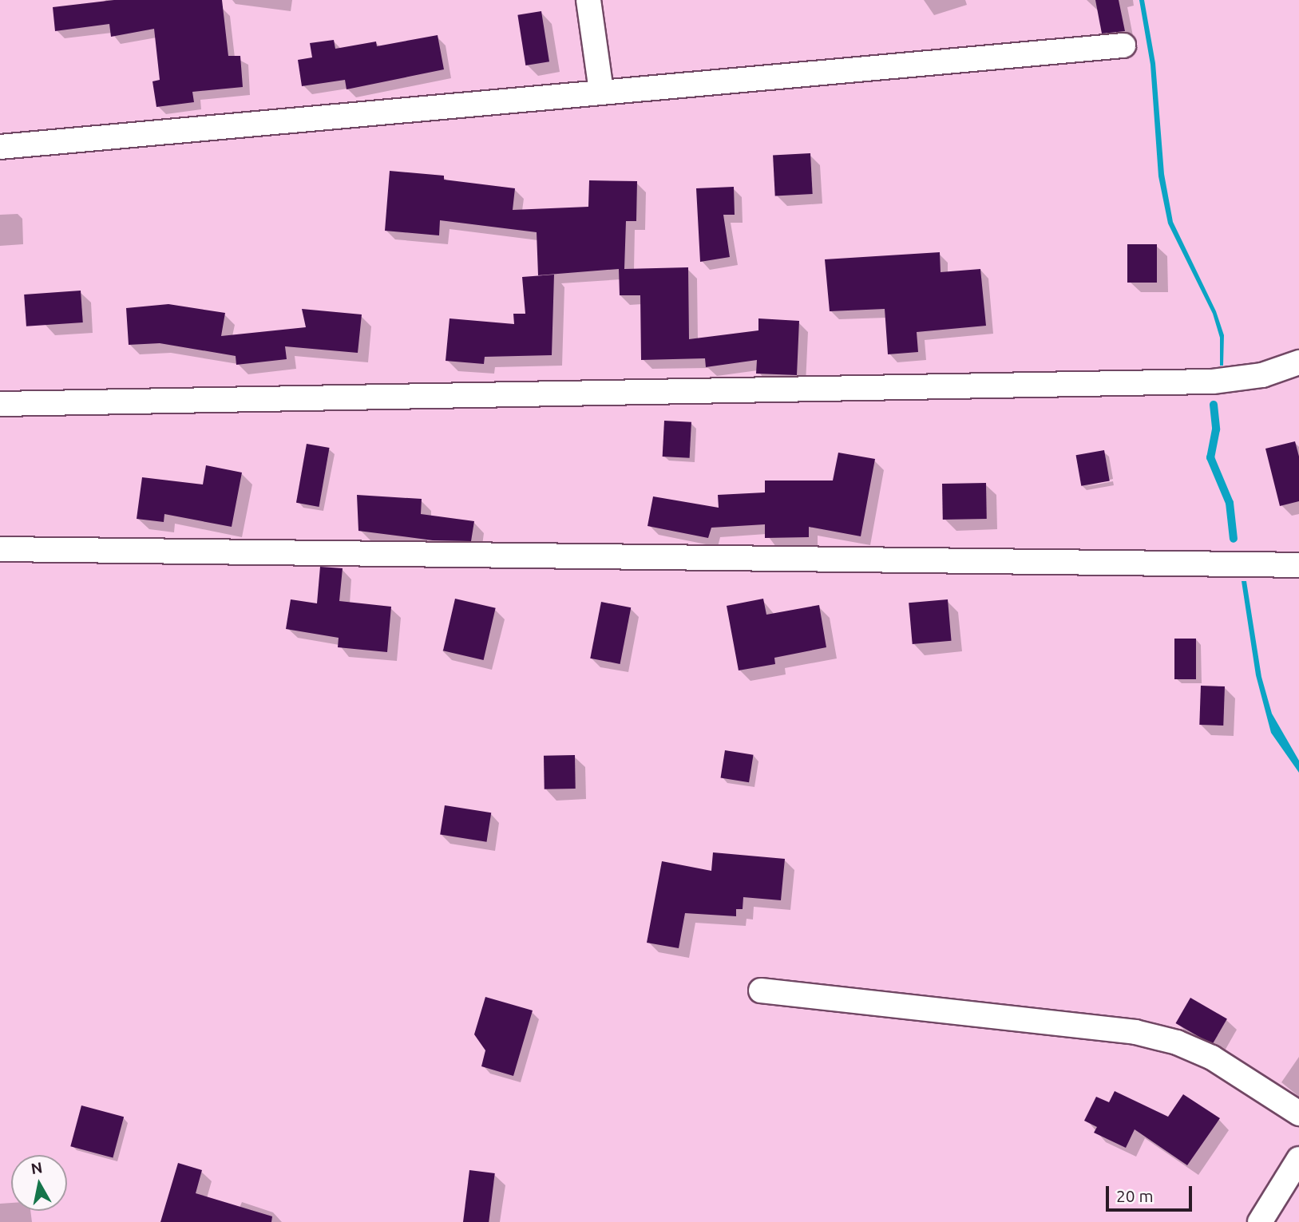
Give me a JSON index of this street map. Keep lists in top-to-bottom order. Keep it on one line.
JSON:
{"scale_bar":"20 m","north":"top"}
